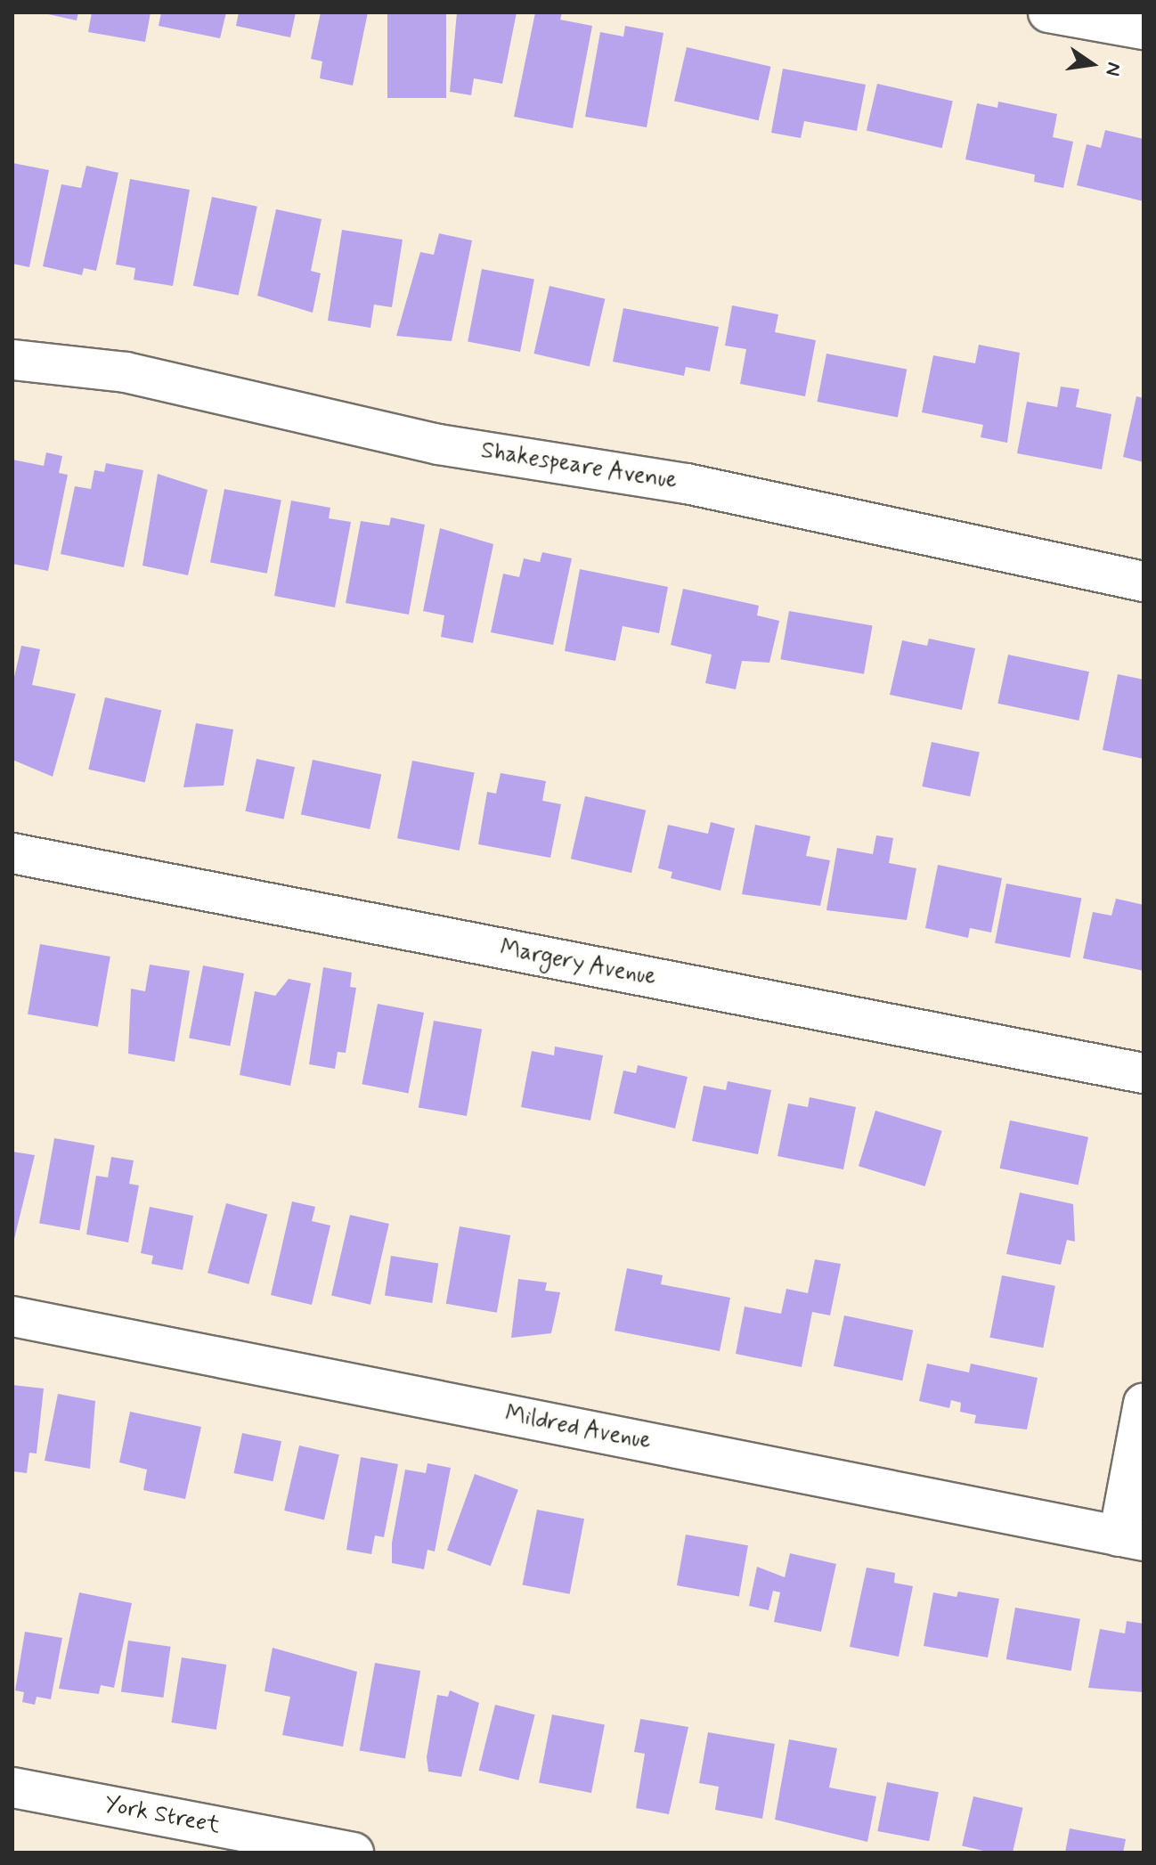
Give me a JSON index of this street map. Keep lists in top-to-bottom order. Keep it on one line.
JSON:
{"streets":{"street":["Shakespeare Avenue","Margery Avenue","Mildred Avenue","York Street"]},"north":"right"}
